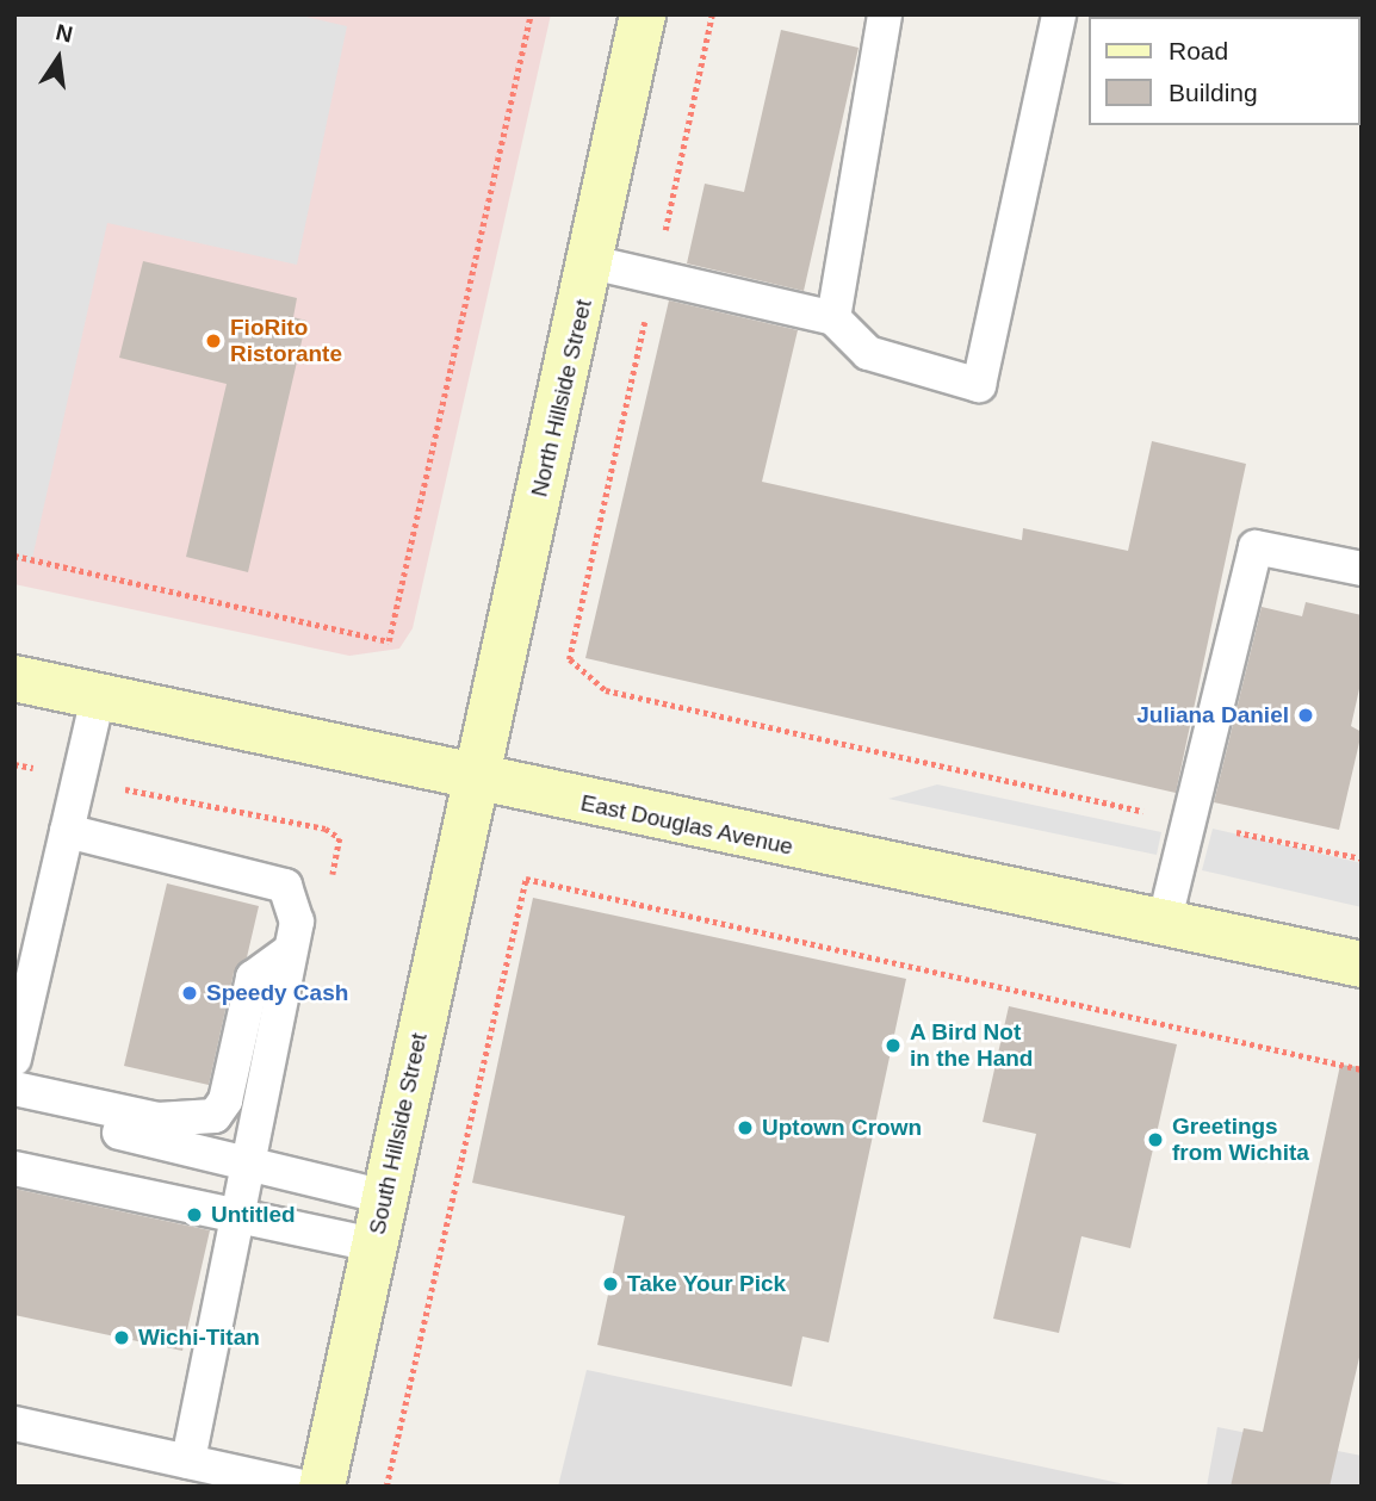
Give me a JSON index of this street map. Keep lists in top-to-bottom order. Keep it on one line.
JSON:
{"streets":{"main road":["North Hillside Street","East Douglas Avenue","South Hillside Street"]},"crossings":[["North Hillside Street","East Douglas Avenue"],["North Hillside Street","South Hillside Street"],["East Douglas Avenue","South Hillside Street"]],"places":["FioRito Ristorante","Juliana Daniel","Speedy Cash","A Bird Not in the Hand","Uptown Crown","Greetings from Wichita","Untitled","Take Your Pick","Wichi-Titan"],"legend":["Road","Building"],"north":"top"}
